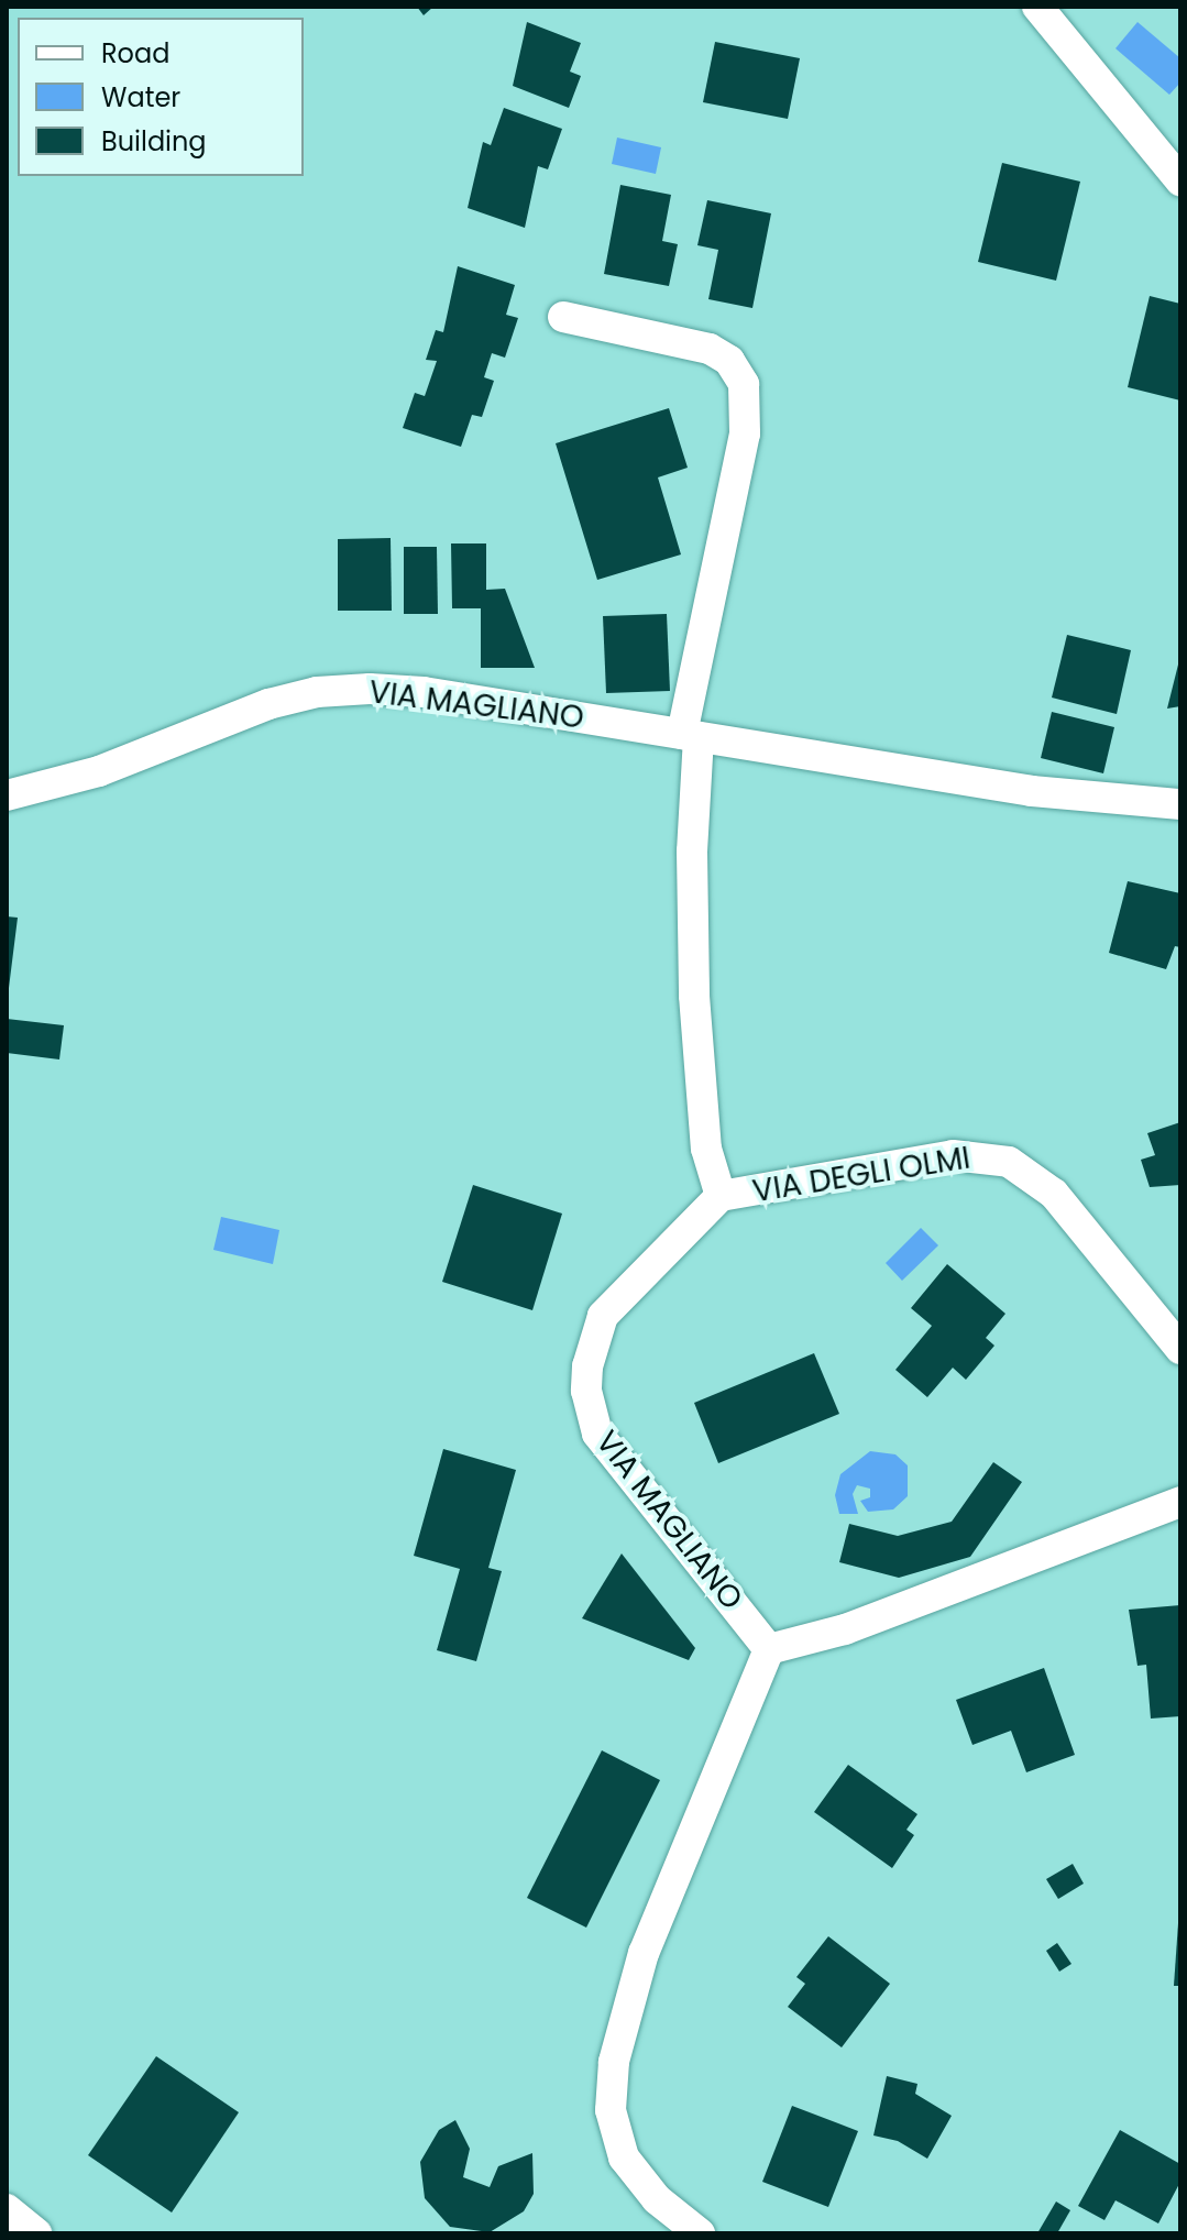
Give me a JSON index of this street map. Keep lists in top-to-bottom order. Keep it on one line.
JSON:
{"streets":{"street":["VIA MAGLIANO","VIA DEGLI OLMI"]},"crossings":[["VIA MAGLIANO","VIA DEGLI OLMI"]],"legend":["Road","Water","Building"]}
